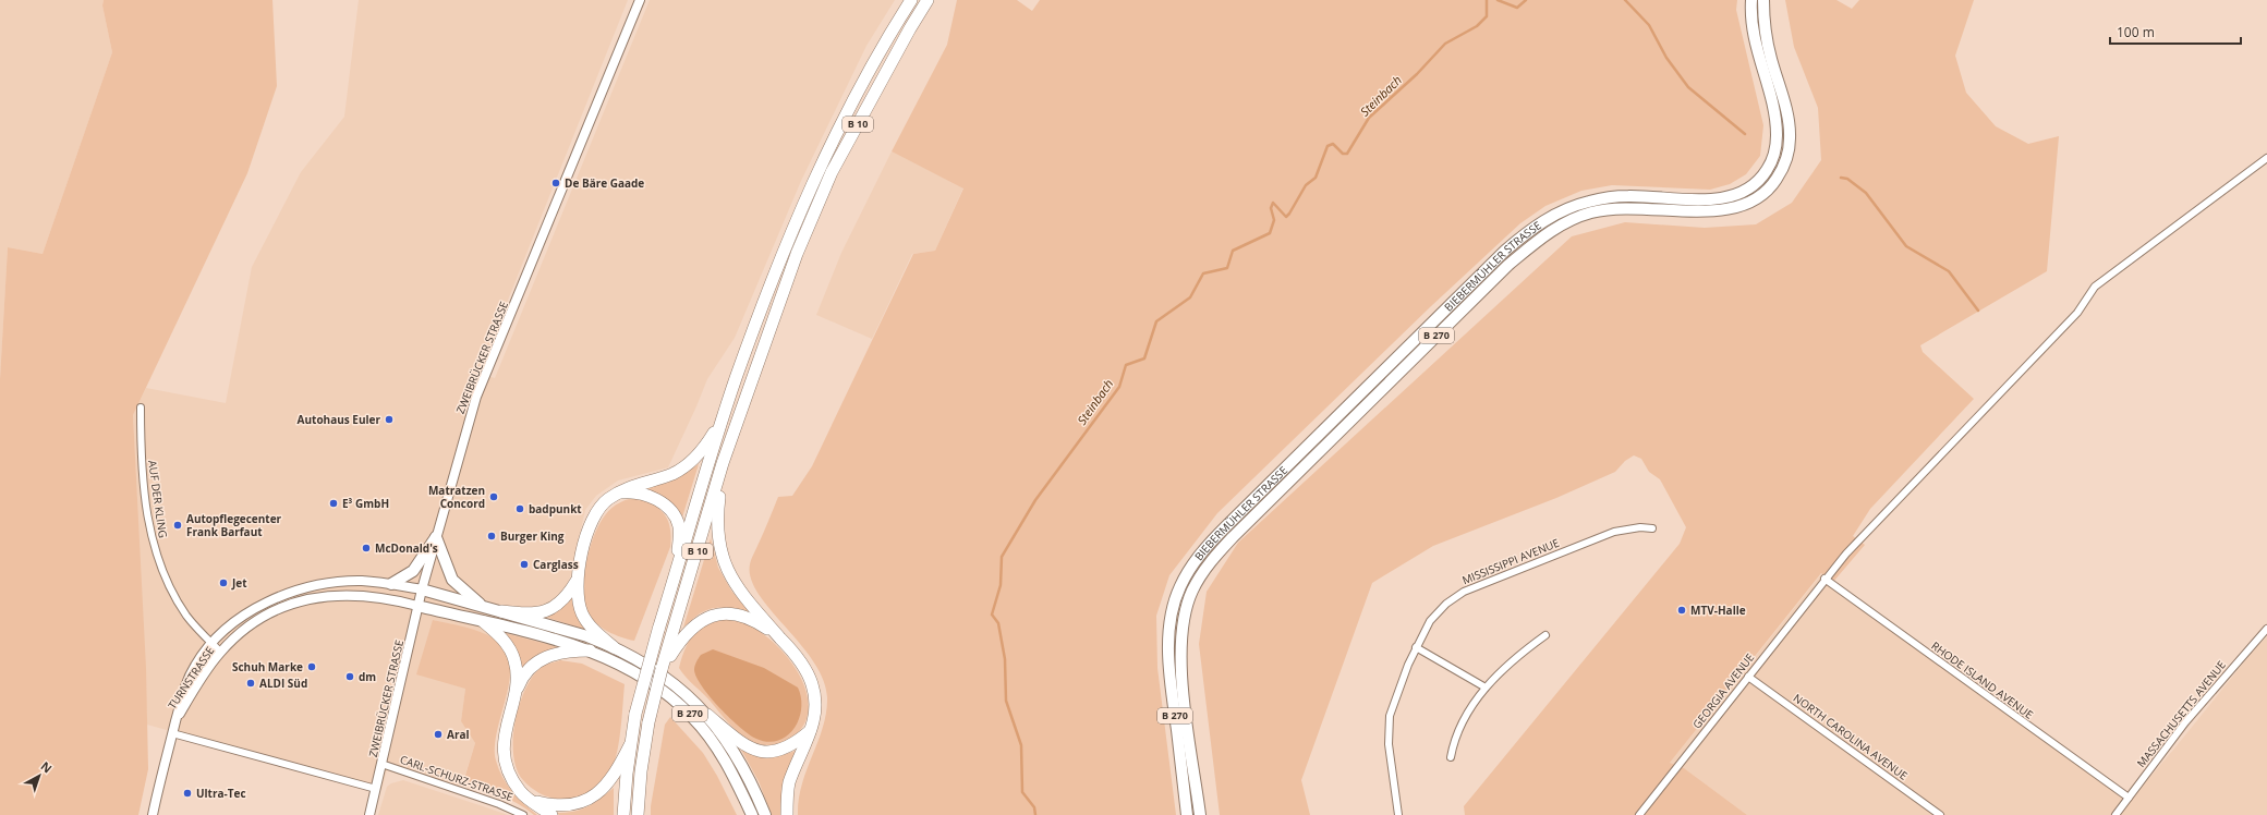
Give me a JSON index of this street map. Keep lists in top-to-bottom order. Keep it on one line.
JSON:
{"streets":{"highway":["B 10"],"main road":["BIEBERMÜHLER STRASSE","B 270"],"street":["ZWEIBRÜCKER STRASSE","AUF DER KLING","MISSISSIPPI AVENUE","TURNSTRASSE","RHODE ISLAND AVENUE","GEORGIA AVENUE","MASSACHUSETTS AVENUE","NORTH CAROLINA AVENUE","CARL-SCHURZ-STRASSE"]},"crossings":[["B 270","ZWEIBRÜCKER STRASSE"],["B 270","TURNSTRASSE"],["ZWEIBRÜCKER STRASSE","TURNSTRASSE"],["ZWEIBRÜCKER STRASSE","CARL-SCHURZ-STRASSE"],["AUF DER KLING","TURNSTRASSE"],["RHODE ISLAND AVENUE","GEORGIA AVENUE"],["RHODE ISLAND AVENUE","MASSACHUSETTS AVENUE"],["GEORGIA AVENUE","NORTH CAROLINA AVENUE"]],"water":["Steinbach"],"places":["De Bäre Gaade","Autohaus Euler","Matratzen Concord","E³ GmbH","badpunkt","Autopflegecenter Frank Barfaut","Burger King","McDonald's","Carglass","Jet","MTV-Halle","Schuh Marke","dm","ALDI Süd","Aral","Ultra-Tec"],"scale_bar":"100 m","north":"top right"}
